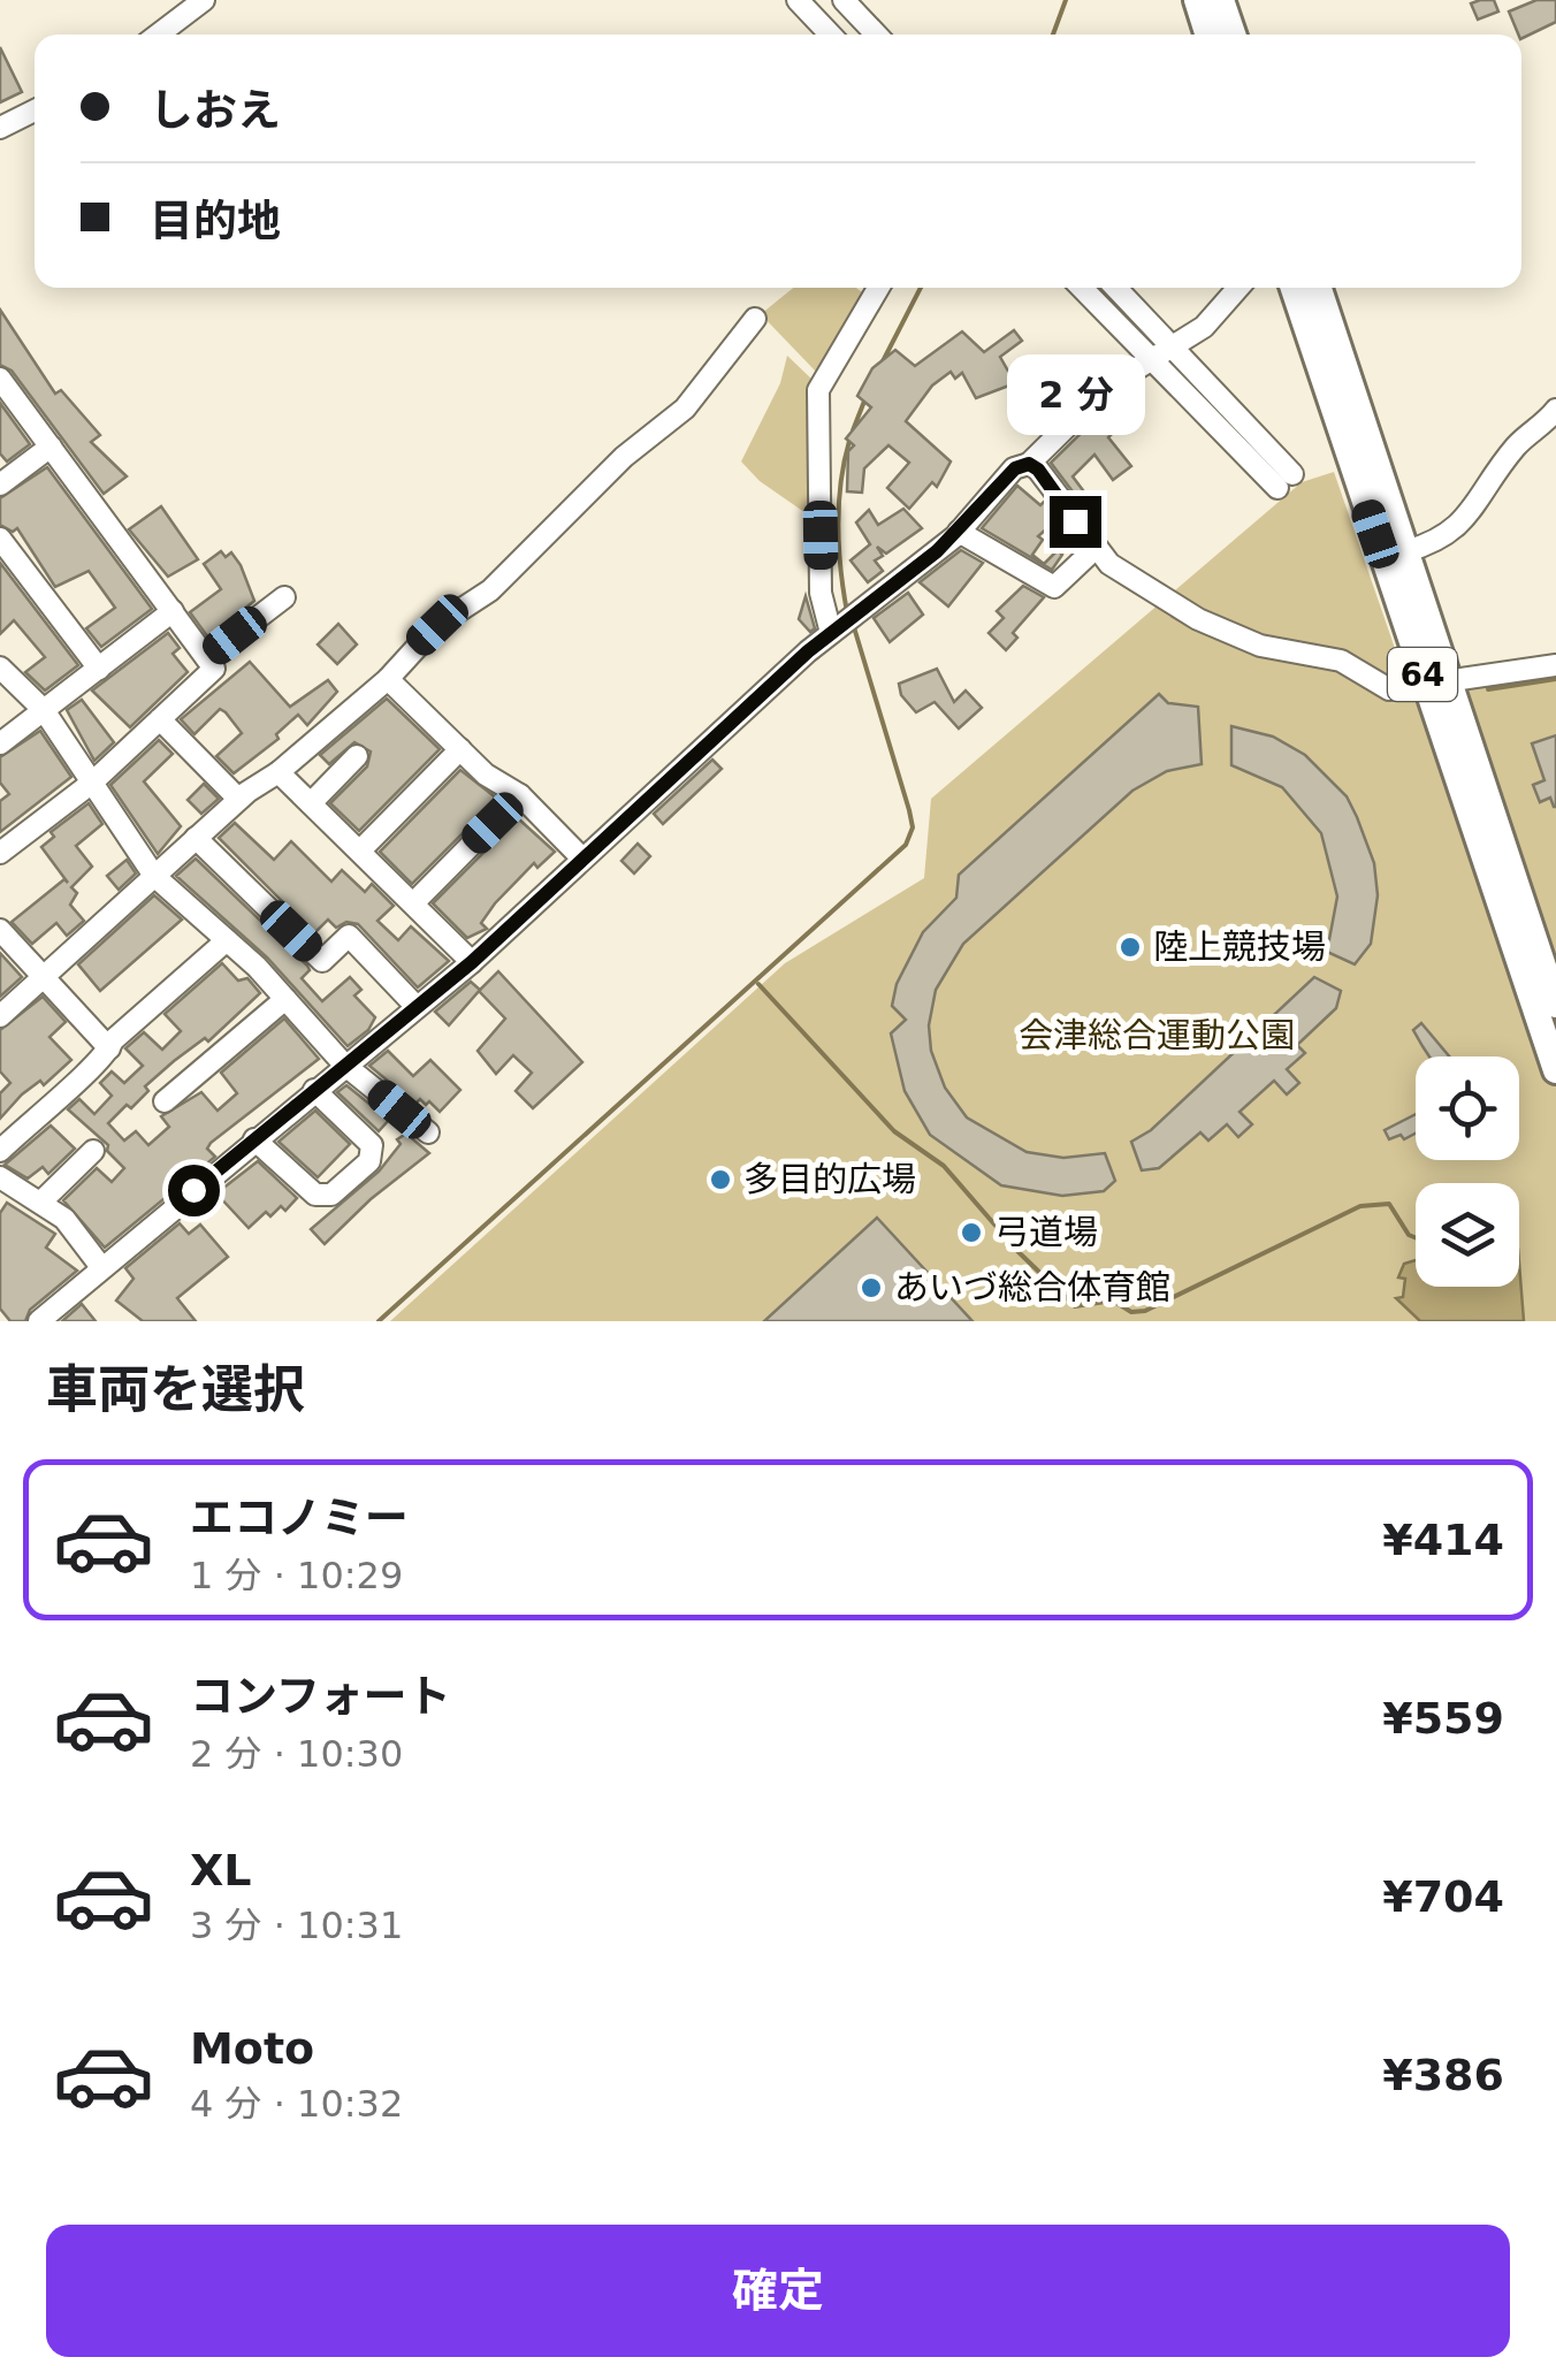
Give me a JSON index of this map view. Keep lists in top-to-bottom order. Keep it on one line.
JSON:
{"streets":{"main road":["64"]},"parks":["会津総合運動公園"],"places":["陸上競技場","多目的広場","弓道場","あいづ総合体育館"],"page":{"banner":["しおえ","目的地"],"bubble":"2 分","heading":"車両を選択","list":[{"name":"エコノミー","note":"1 分 · 10:29","value":"¥414"},{"name":"コンフォート","note":"2 分 · 10:30","value":"¥559"},{"name":"XL","note":"3 分 · 10:31","value":"¥704"},{"name":"Moto","note":"4 分 · 10:32","value":"¥386"}],"buttons":"確定"}}
